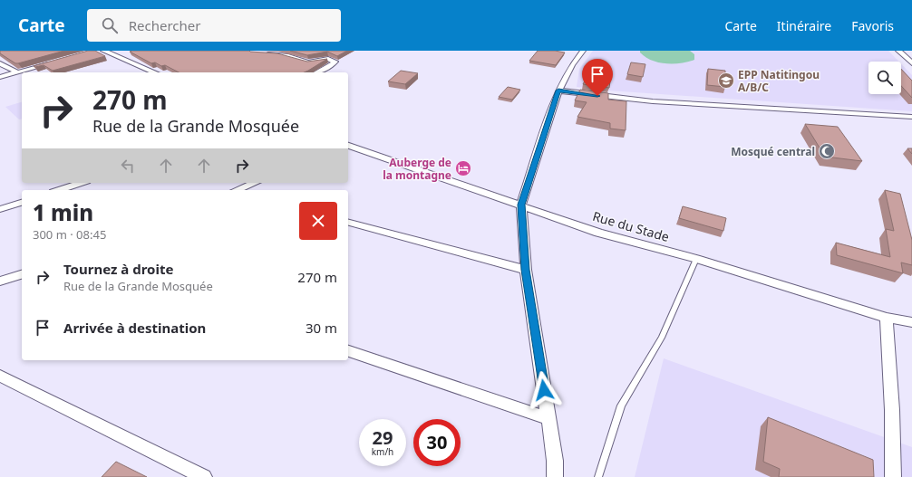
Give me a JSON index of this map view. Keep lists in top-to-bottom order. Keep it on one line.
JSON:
{"streets":{"street":["Rue du Stade"]},"places":{"school or university":["EPP Natitingou A/B/C"],"mosque":["Mosqué central"],"hotel":["Auberge de la montagne"]},"page":{"header":"Carte","search":"Rechercher","nav":["Carte","Itinéraire","Favoris"],"turn":["270 m","Rue de la Grande Mosquée"],"heading":["1 min","300 m · 08:45"],"list":[{"name":"Tournez à droite","note":"Rue de la Grande Mosquée","value":"270 m"},{"name":"Arrivée à destination","value":"30 m"}],"speed":"29 km/h","limit":"30"}}
